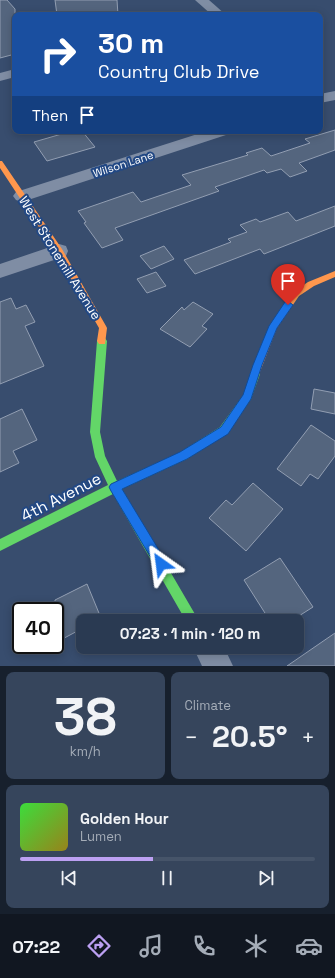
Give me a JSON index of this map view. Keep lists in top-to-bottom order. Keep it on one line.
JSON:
{"streets":{"street":["Wilson Lane","West Stonemill Avenue","4th Avenue"]},"crossings":[["Wilson Lane","West Stonemill Avenue"],["West Stonemill Avenue","4th Avenue"]],"page":{"turn":["30 m","Country Club Drive"],"then":"Then","limit":"40","trip":"07:23 · 1 min · 120 m","tile":[["38","km/h"],"Climate"],"heat":["−","20.5°","+"],"song":["Golden Hour","Lumen"],"tabs":"07:22"}}
